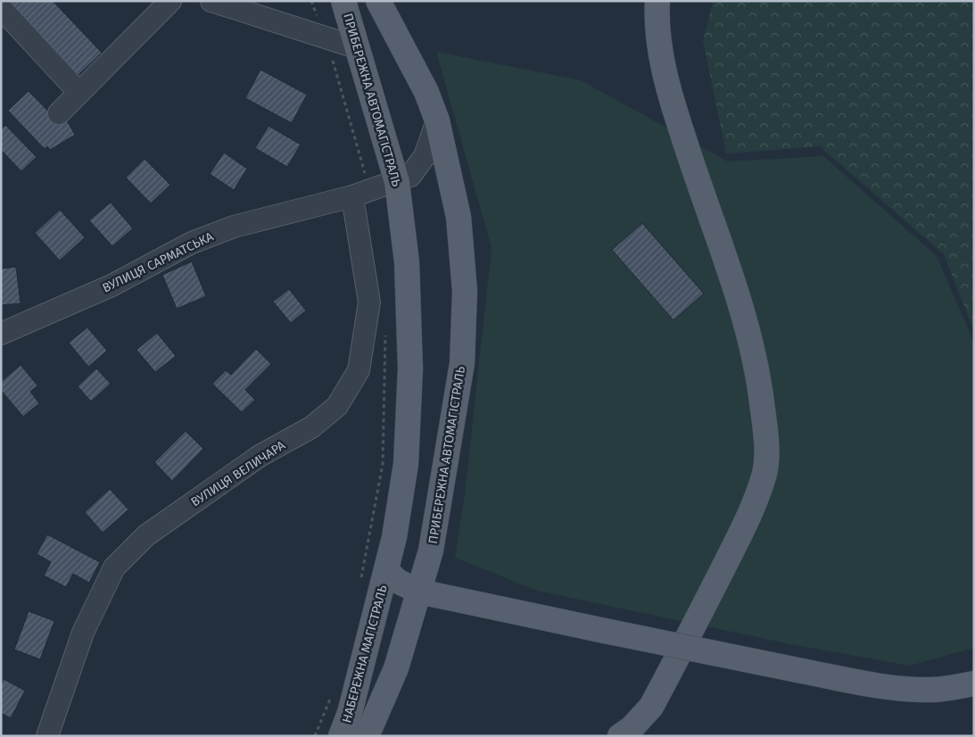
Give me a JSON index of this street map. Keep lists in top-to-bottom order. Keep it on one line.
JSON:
{"streets":{"main road":["ПРИБЕРЕЖНА АВТОМАГІСТРАЛЬ","НАБЕРЕЖНА МАГІСТРАЛЬ"],"street":["ВУЛИЦЯ САРМАТСЬКА","ВУЛИЦЯ ВЕЛИЧАРА"]},"crossings":[["ПРИБЕРЕЖНА АВТОМАГІСТРАЛЬ","ВУЛИЦЯ САРМАТСЬКА"],["ПРИБЕРЕЖНА АВТОМАГІСТРАЛЬ","НАБЕРЕЖНА МАГІСТРАЛЬ"],["ВУЛИЦЯ САРМАТСЬКА","ВУЛИЦЯ ВЕЛИЧАРА"]]}
